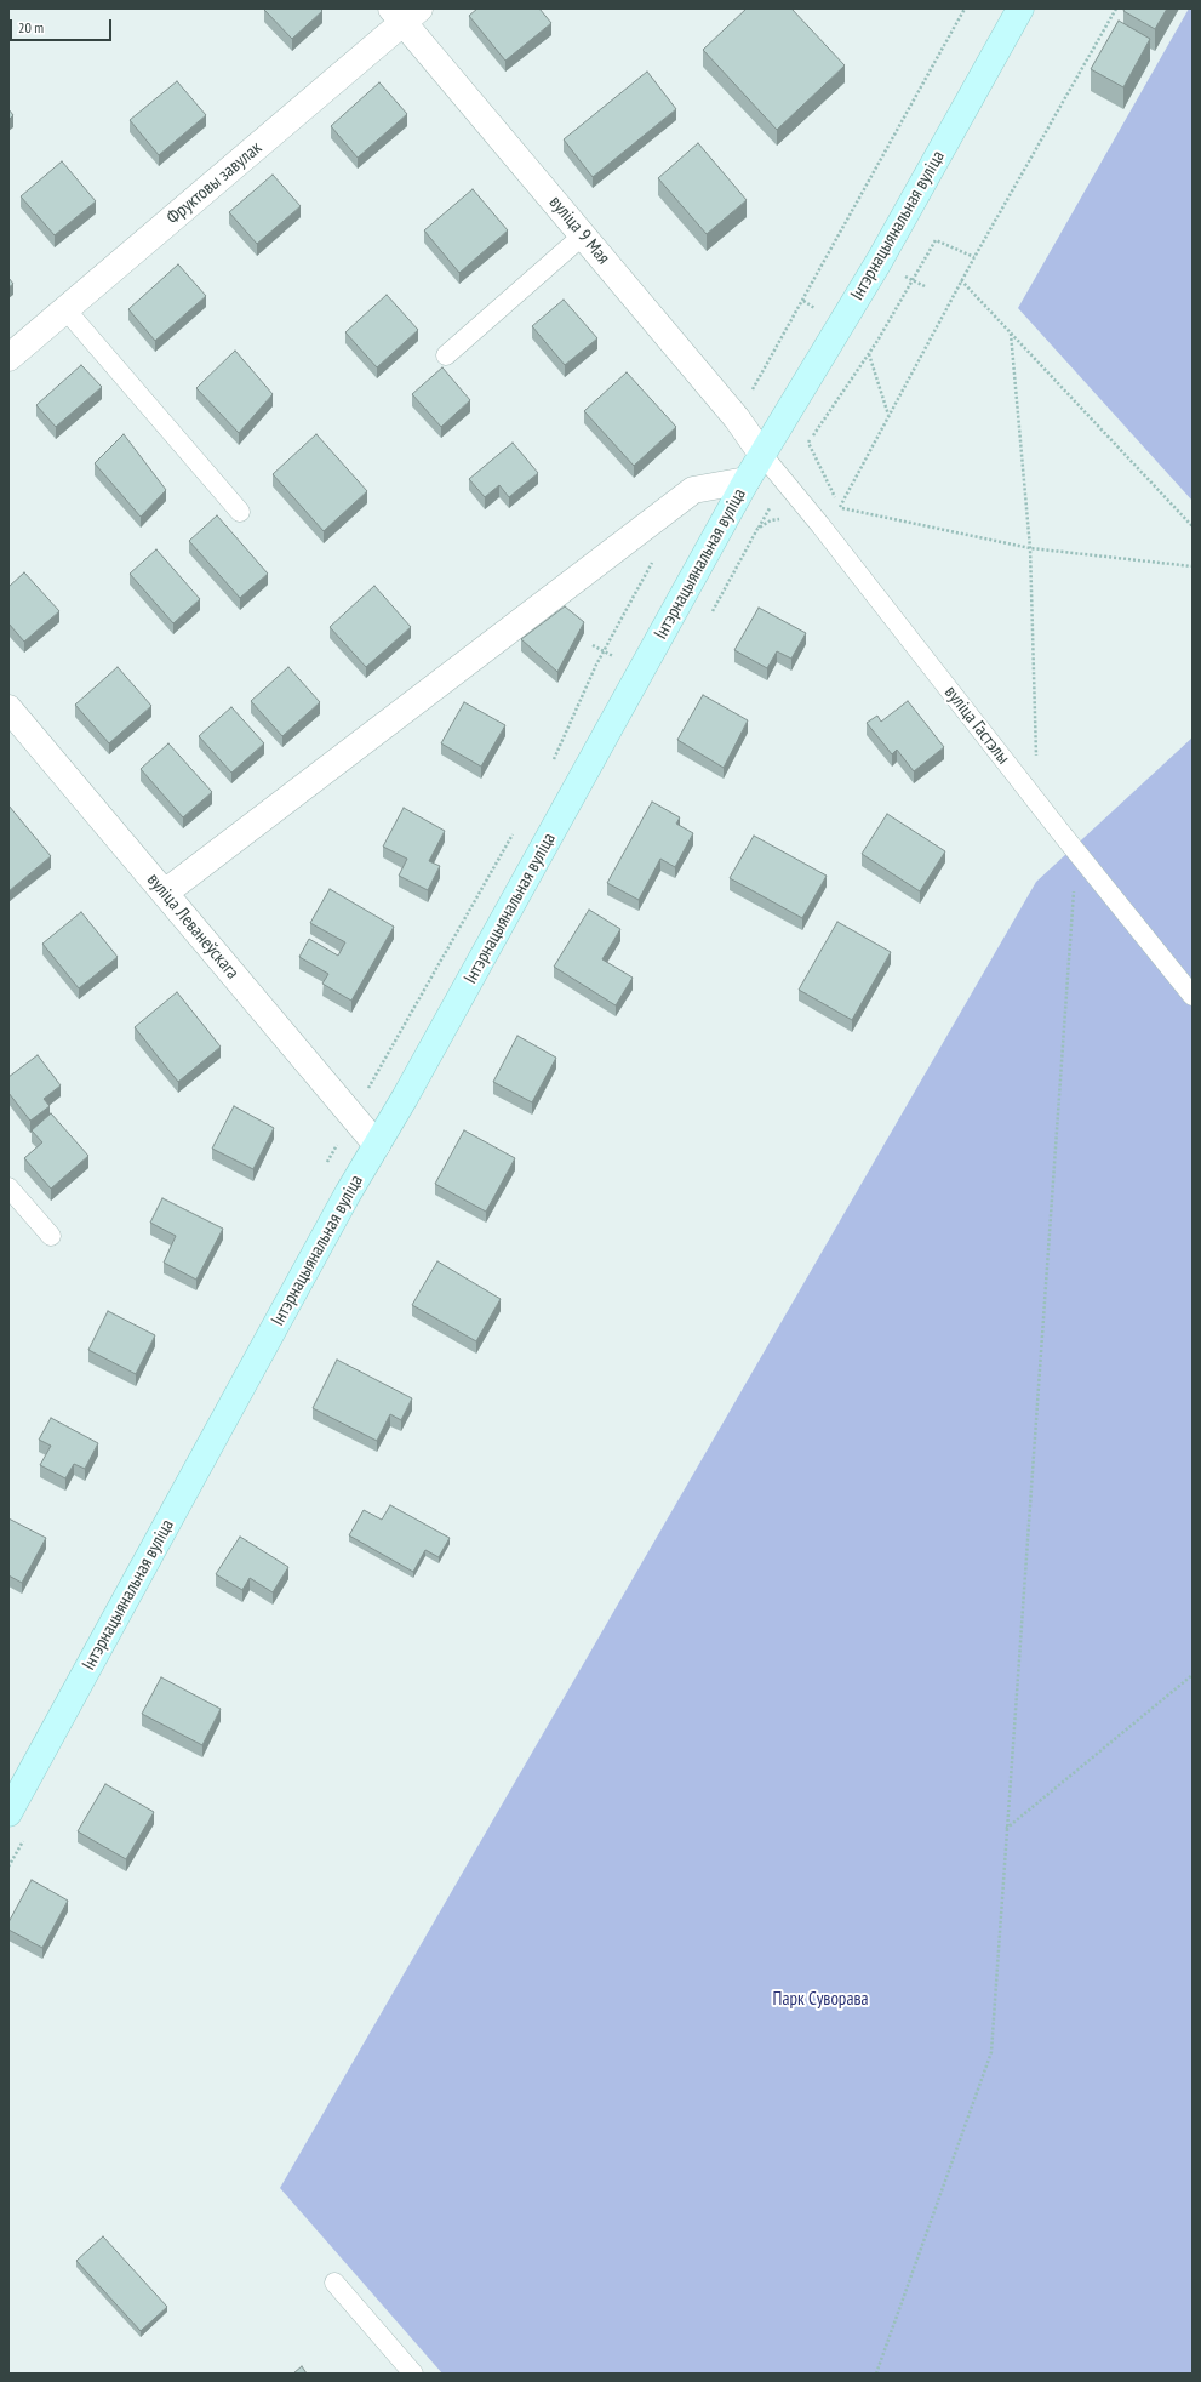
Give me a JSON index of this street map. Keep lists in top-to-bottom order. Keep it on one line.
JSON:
{"streets":{"main road":["Інтэрнацыянальная вуліца"],"street":["Фруктовы завулак","вуліца 9 Мая","вуліца Леванеўскага"],"lane":["вуліца Гастэлы"]},"crossings":[["Фруктовы завулак","вуліца 9 Мая"],["Інтэрнацыянальная вуліца","вуліца 9 Мая"],["Інтэрнацыянальная вуліца","вуліца Гастэлы"],["Інтэрнацыянальная вуліца","вуліца Леванеўскага"],["вуліца 9 Мая","вуліца Гастэлы"]],"parks":["Парк Суворава"],"scale_bar":"20 m"}
